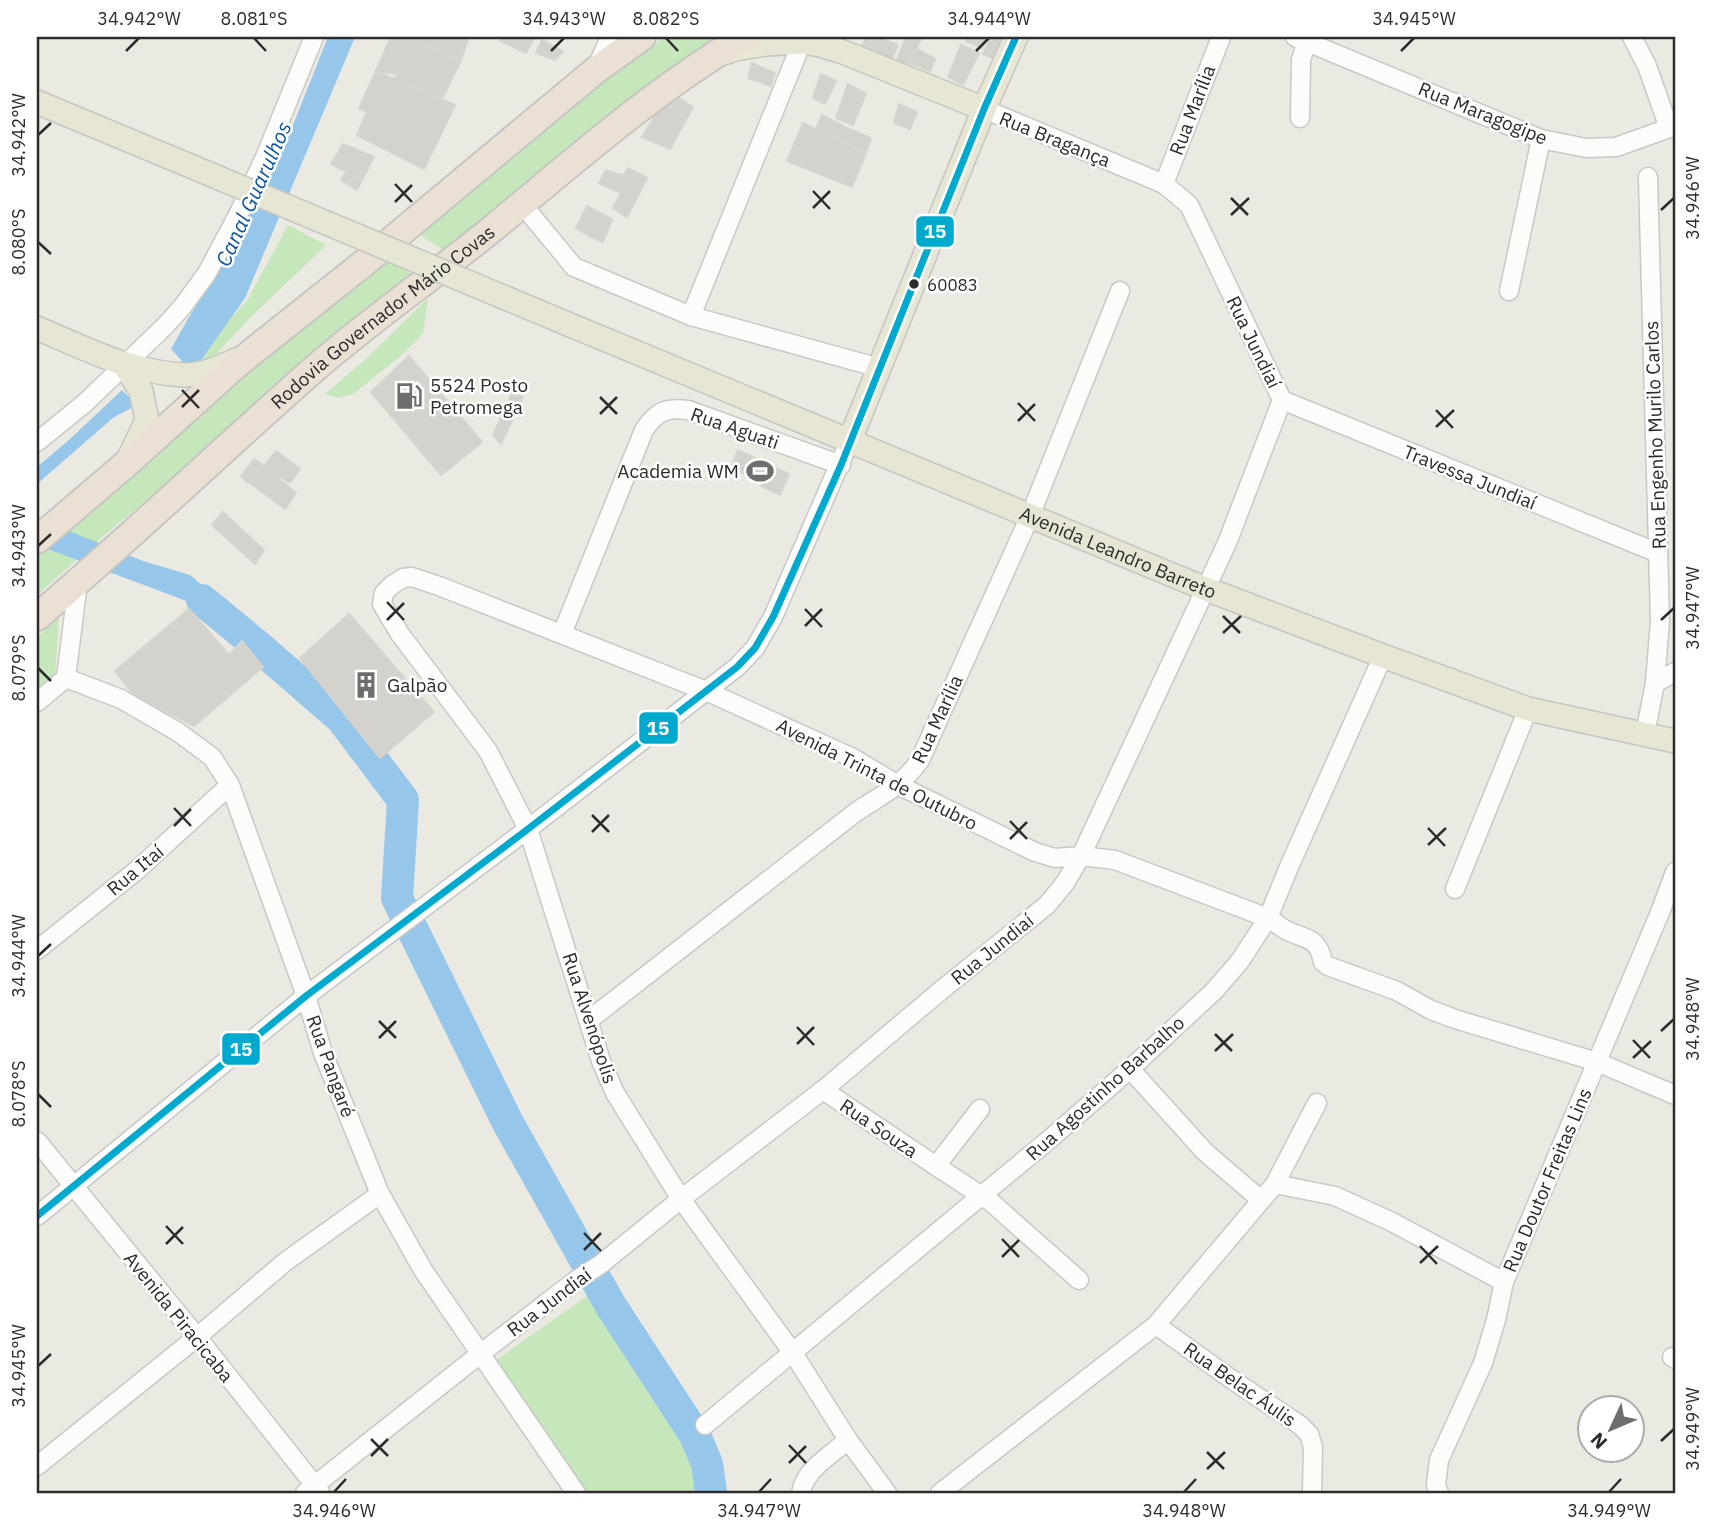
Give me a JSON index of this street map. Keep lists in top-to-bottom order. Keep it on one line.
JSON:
{"streets":{"highway":["Rodovia Governador Mário Covas"],"main road":["Rua Bragança","Avenida Leandro Barreto"],"street":["Rua Marília","Rua Maragogipe","Rua Jundiaí","Rua Aguati","Rua Engenho Murilo Carlos","Travessa Jundiaí","Avenida Trinta de Outubro","Rua Itaí","Rua Alvenópolis","Rua Pangaré","Rua Agostinho Barbalho","Rua Souza","Rua Doutor Freitas Lins","Avenida Piracicaba","Rua Belac Áulis"]},"crossings":[["Rua Marília","Rua Bragança"],["Rua Marília","Rua Jundiaí"],["Rua Marília","Avenida Leandro Barreto"],["Rua Marília","Avenida Trinta de Outubro"],["Rua Marília","Rua Alvenópolis"],["Rua Bragança","Rodovia Governador Mário Covas"],["Rua Bragança","Rua Jundiaí"],["Rua Jundiaí","Travessa Jundiaí"],["Rua Jundiaí","Avenida Leandro Barreto"],["Rua Jundiaí","Avenida Trinta de Outubro"],["Rua Jundiaí","Rua Alvenópolis"],["Rua Jundiaí","Rua Pangaré"],["Rua Jundiaí","Rua Souza"],["Rua Jundiaí","Avenida Piracicaba"],["Rua Aguati","Avenida Trinta de Outubro"],["Rua Engenho Murilo Carlos","Travessa Jundiaí"],["Rua Engenho Murilo Carlos","Avenida Leandro Barreto"],["Avenida Leandro Barreto","Rua Agostinho Barbalho"],["Avenida Trinta de Outubro","Rua Alvenópolis"],["Avenida Trinta de Outubro","Rua Agostinho Barbalho"],["Avenida Trinta de Outubro","Rua Doutor Freitas Lins"],["Rua Itaí","Rua Pangaré"],["Rua Alvenópolis","Rua Agostinho Barbalho"],["Rua Agostinho Barbalho","Rua Souza"]],"water":["Canal Guarulhos"],"places":{"other":["60083"],"fuel station":["5524 Posto Petromega"],"sports":["Academia WM"],"building":["Galpão"]},"lines":["transit line 15"],"north":"bottom left","coordinates":["34.942°W","8.081°S","34.943°W","8.082°S","34.944°W","34.945°W","34.946°W","8.080°S","34.947°W","8.079°S","34.948°W","8.078°S","34.949°W"]}
